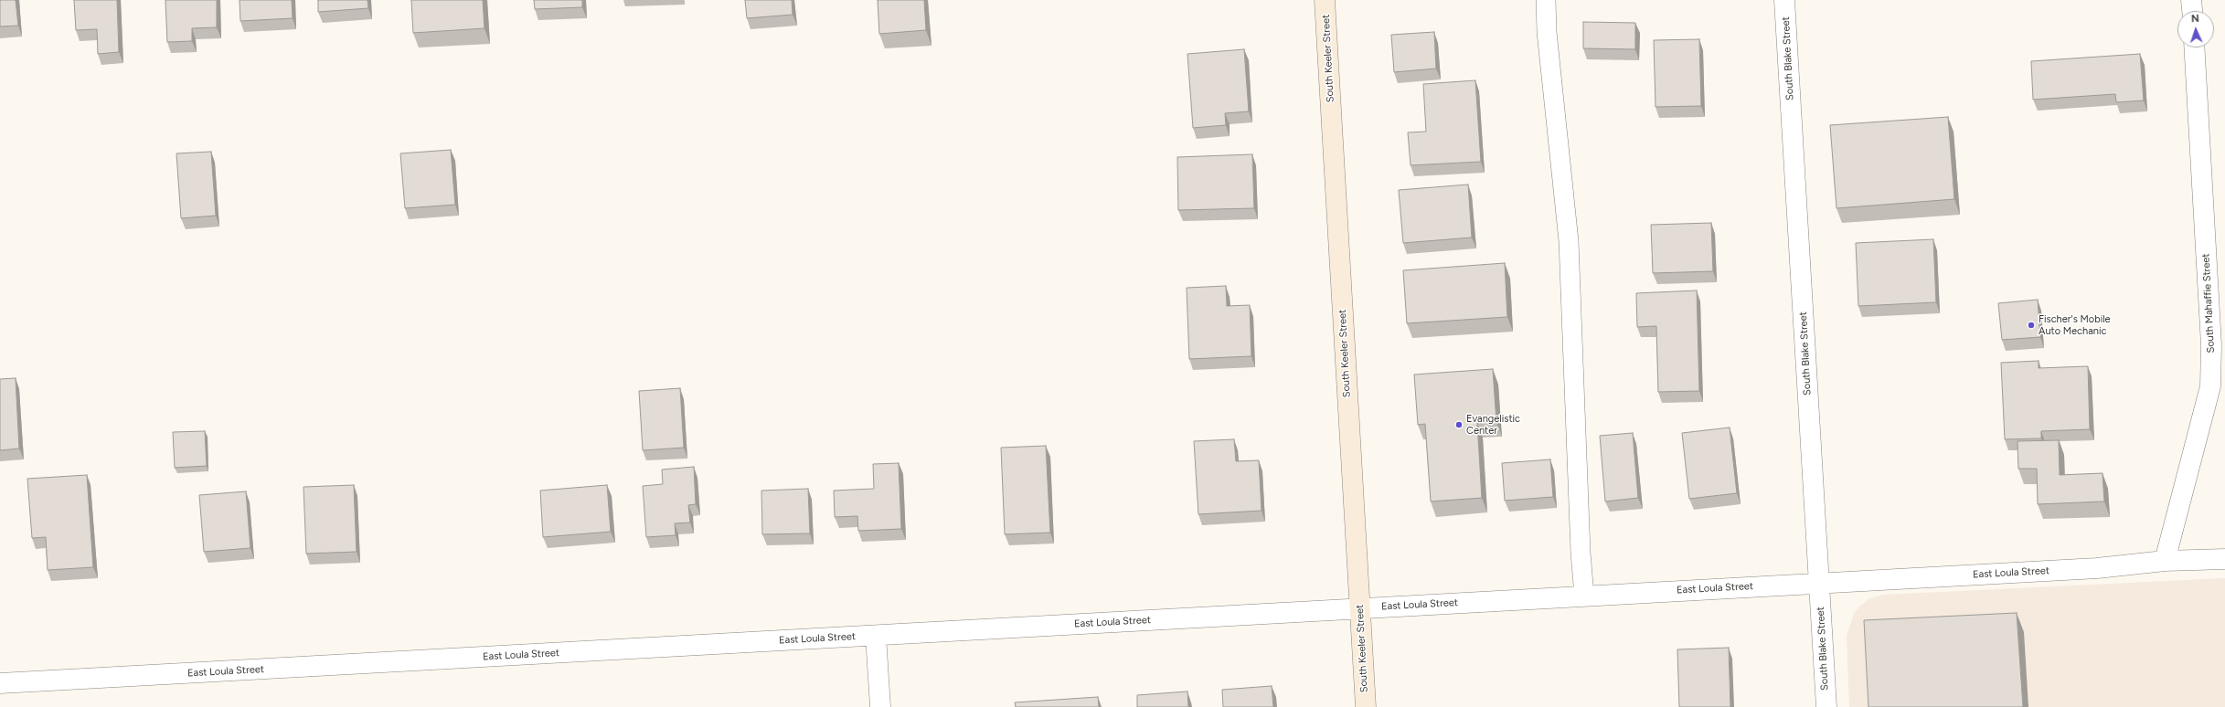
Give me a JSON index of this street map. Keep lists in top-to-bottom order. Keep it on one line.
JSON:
{"streets":{"street":["South Keeler Street","South Blake Street","South Mahaffie Street","East Loula Street"]},"crossings":[["South Keeler Street","East Loula Street"],["South Blake Street","East Loula Street"],["South Mahaffie Street","East Loula Street"]],"places":["Fischer's Mobile Auto Mechanic","Evangelistic Center"],"north":"top"}
